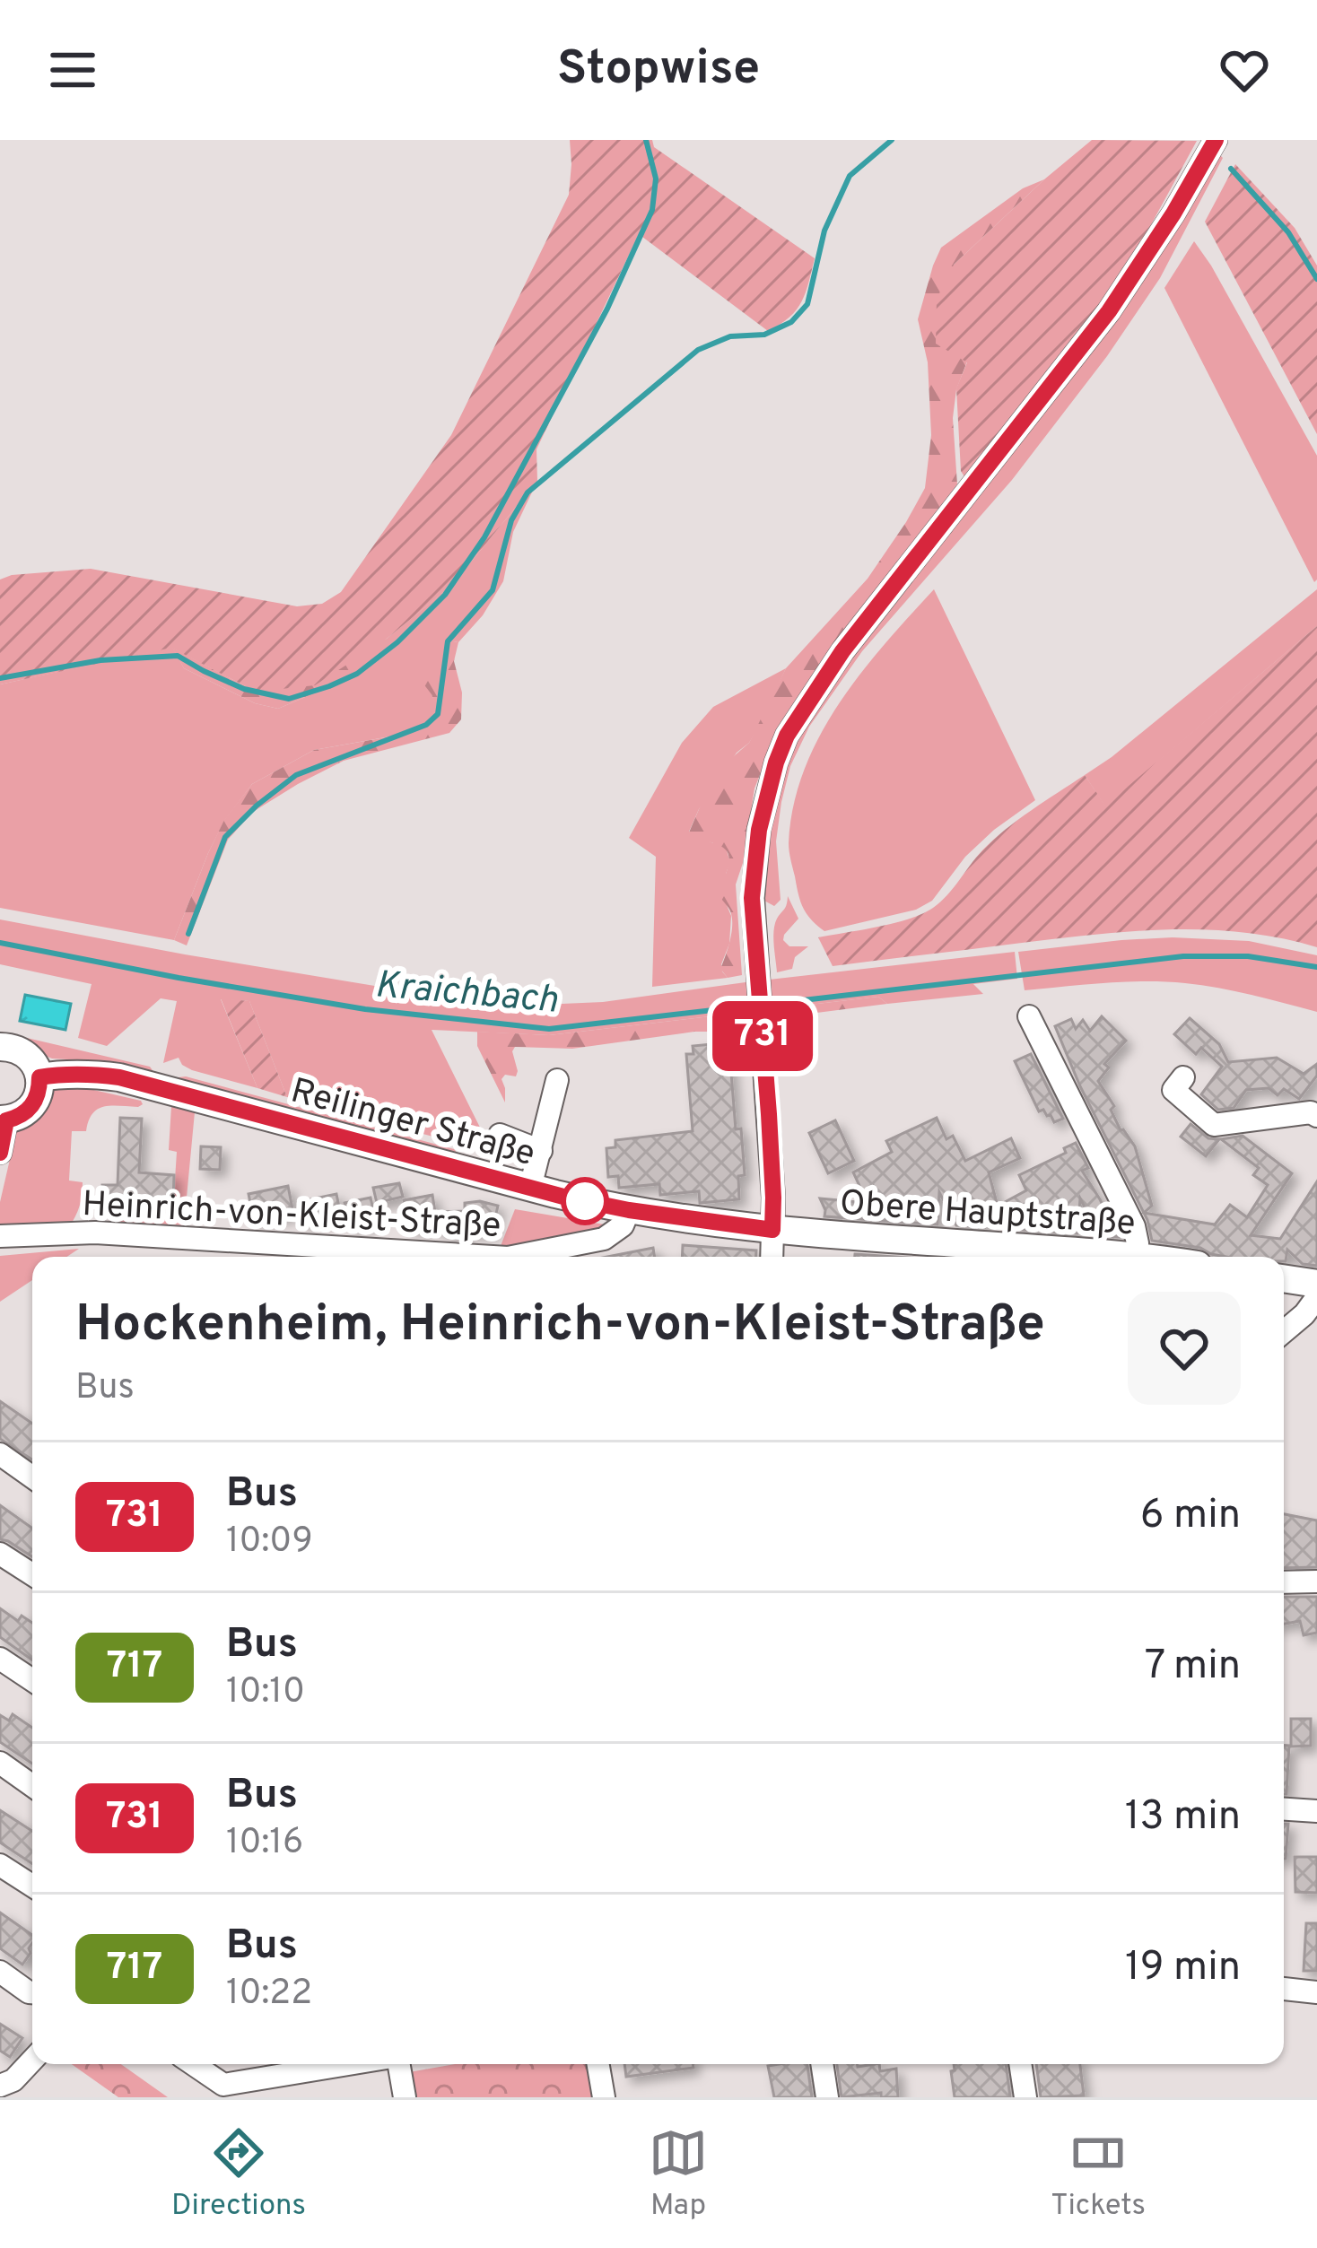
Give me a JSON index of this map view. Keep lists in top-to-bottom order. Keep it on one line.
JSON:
{"streets":{"main road":["Reilinger Straße","Obere Hauptstraße"],"street":["Heinrich-von-Kleist-Straße"]},"crossings":[["Reilinger Straße","Obere Hauptstraße"],["Reilinger Straße","Heinrich-von-Kleist-Straße"]],"water":["Kraichbach"],"lines":["bus line 731"],"page":{"header":"Stopwise","on_map":"731","heading":["Hockenheim, Heinrich-von-Kleist-Straße","Bus"],"list":[{"mark":"731","name":"Bus","note":"10:09","value":"6 min"},{"mark":"717","name":"Bus","note":"10:10","value":"7 min"},{"mark":"731","name":"Bus","note":"10:16","value":"13 min"},{"mark":"717","name":"Bus","note":"10:22","value":"19 min"}],"tabs":["Directions","Map","Tickets"]}}
